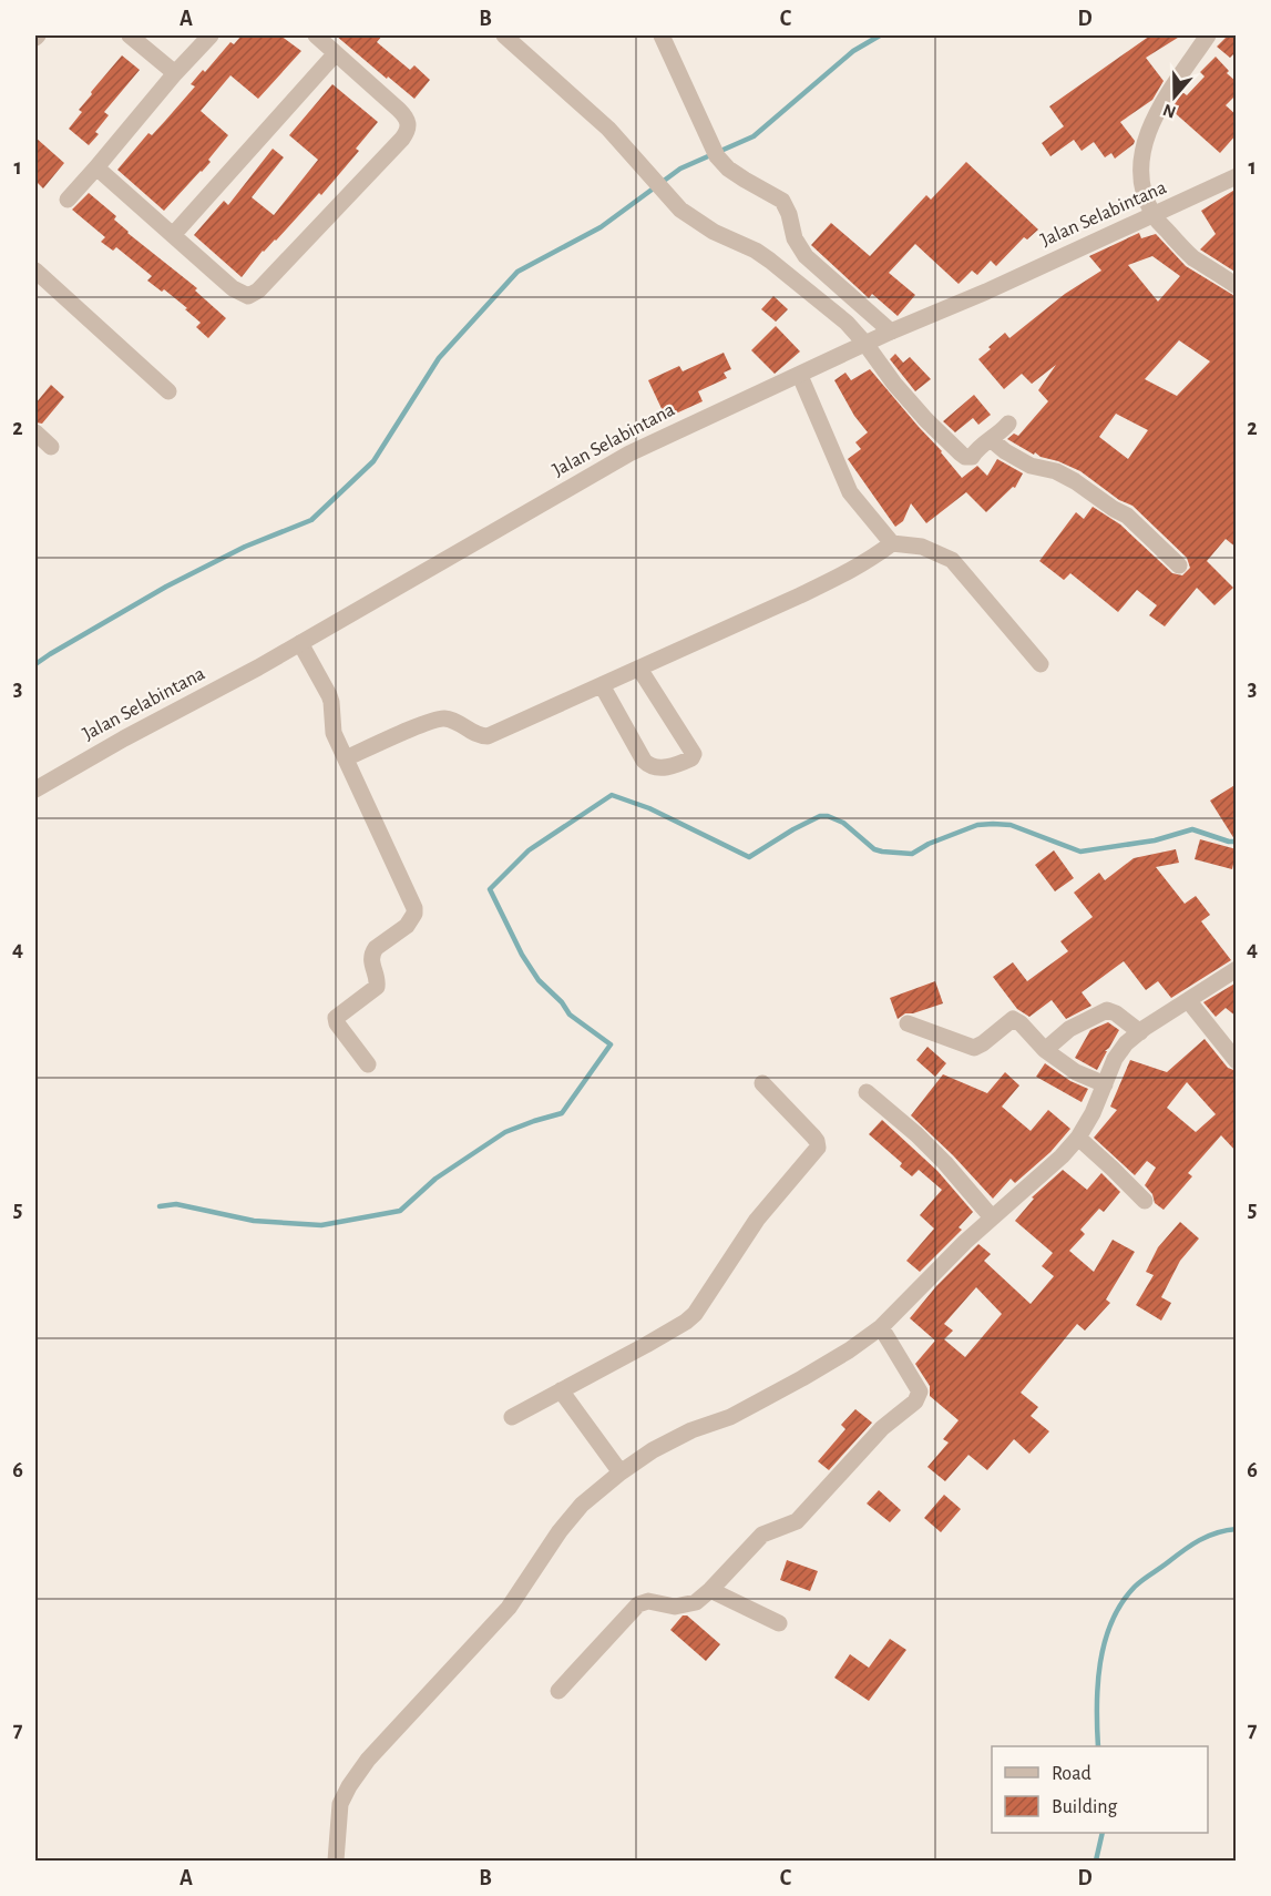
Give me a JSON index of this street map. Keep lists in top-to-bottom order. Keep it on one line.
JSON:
{"streets":{"street":["Jalan Selabintana"]},"legend":["Road","Building"],"north":"bottom","grid":{"columns":["A","B","C","D"],"rows":["1","2","3","4","5","6","7"]}}
